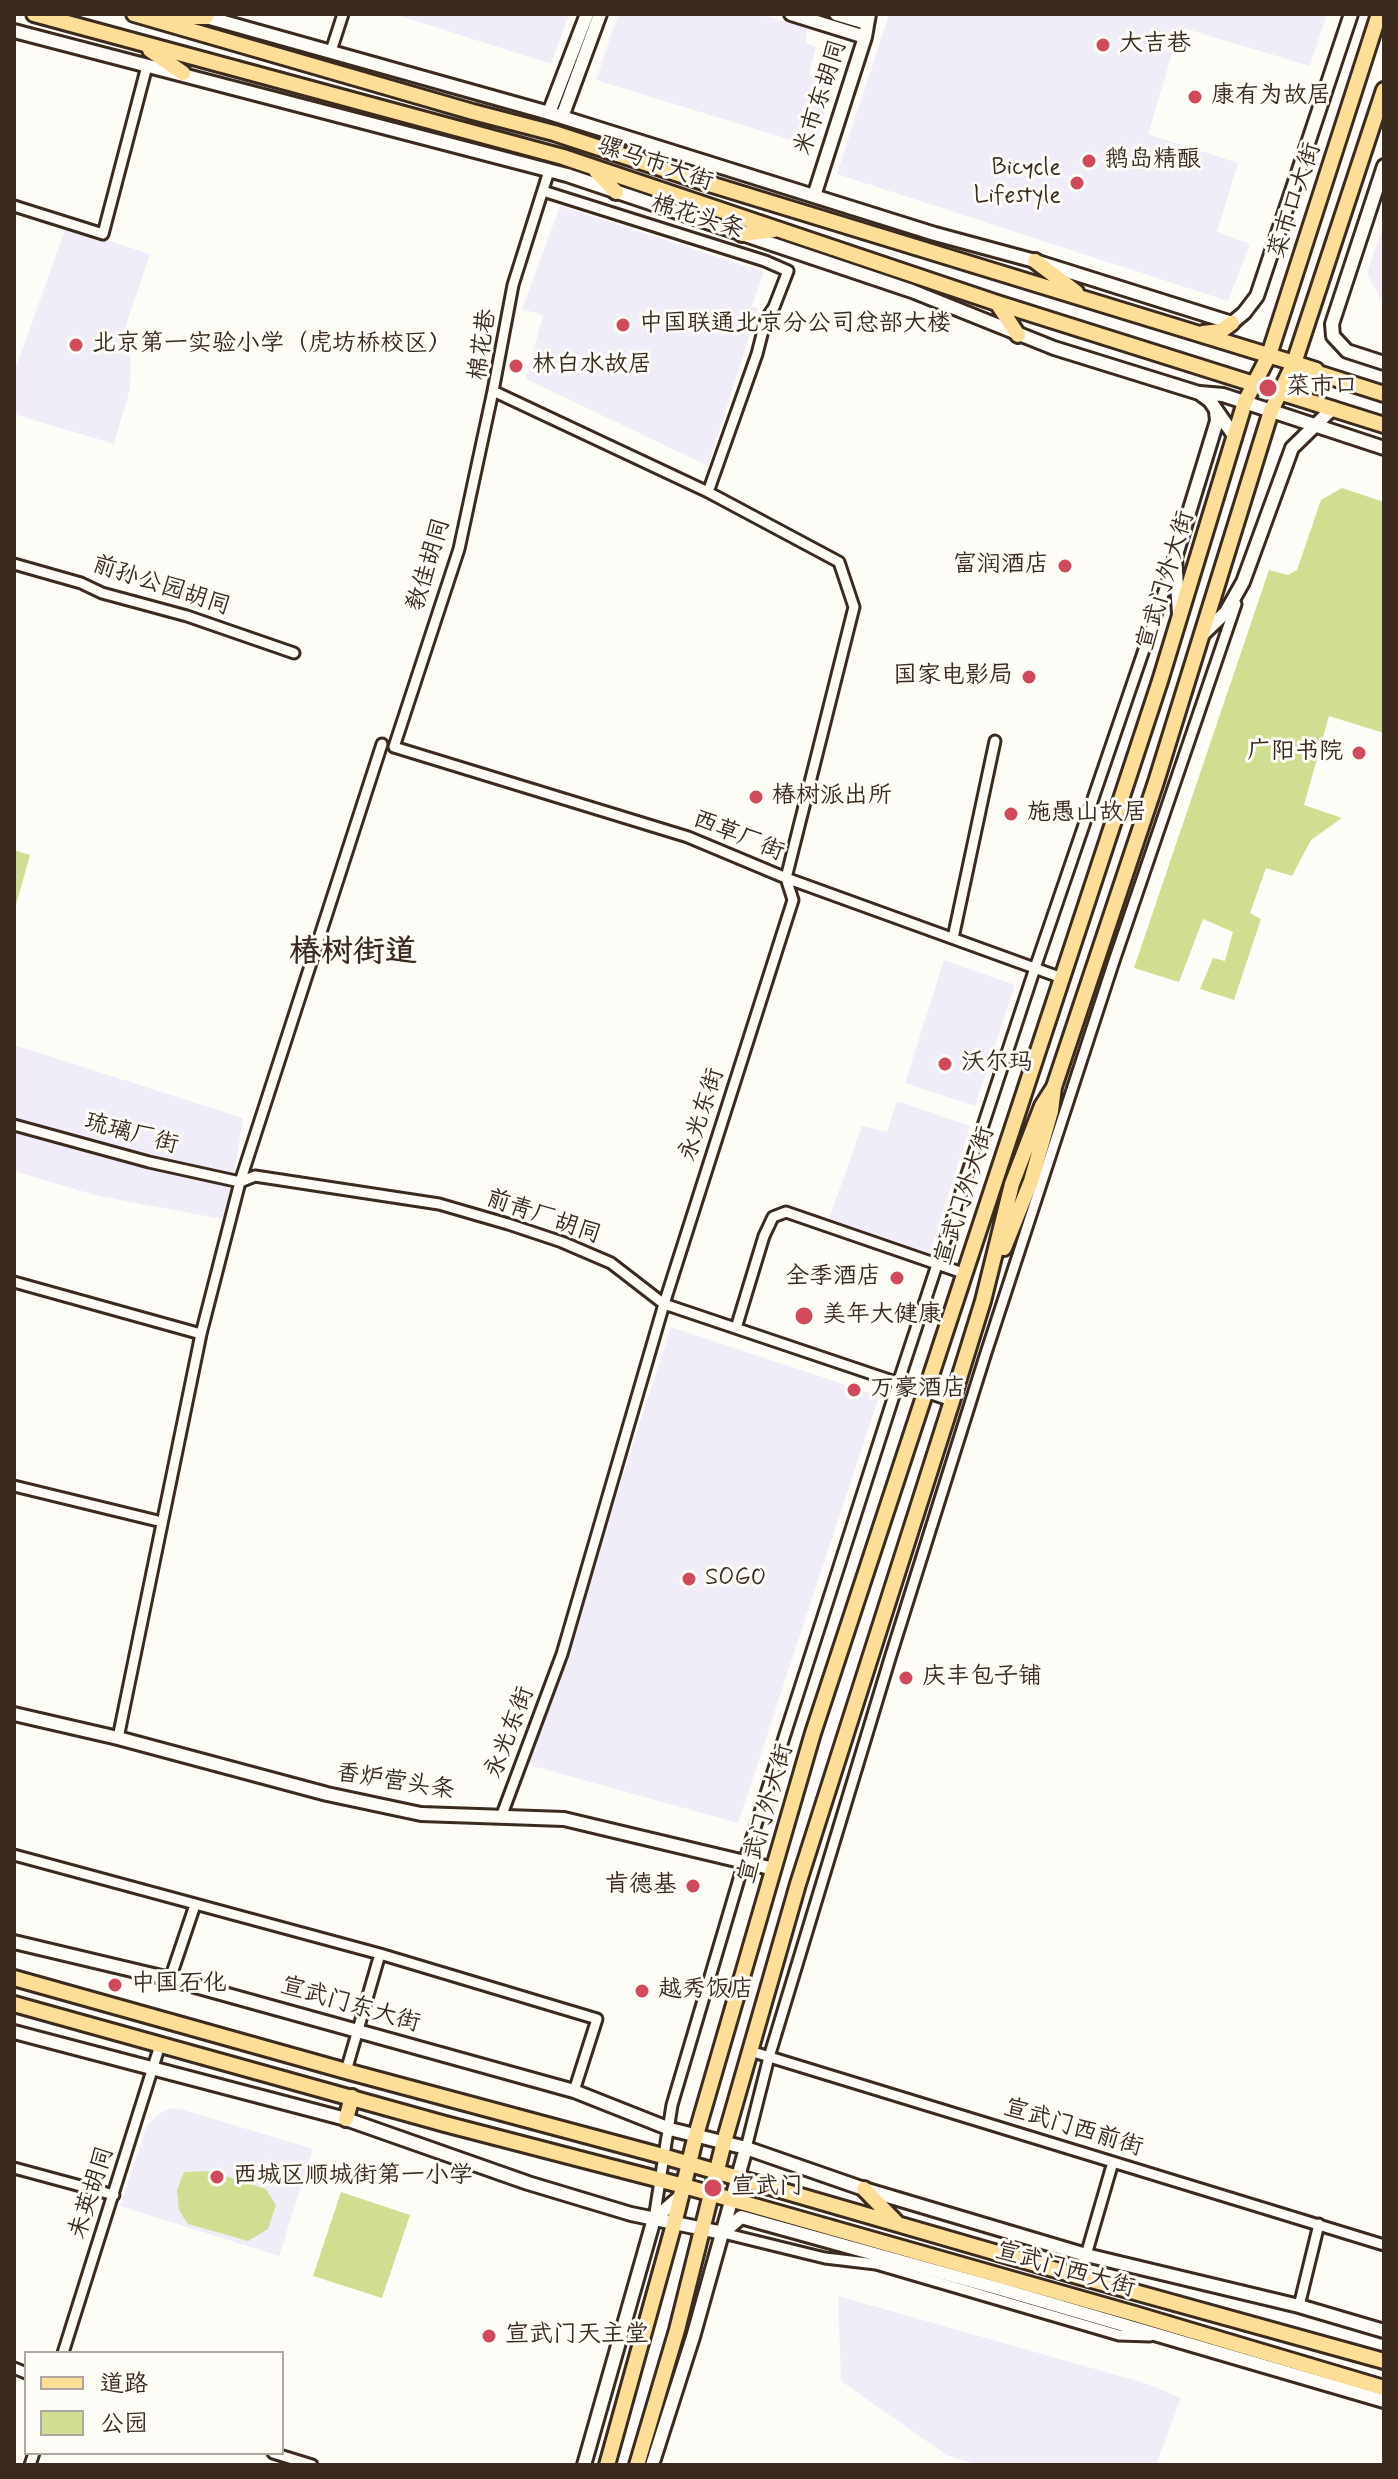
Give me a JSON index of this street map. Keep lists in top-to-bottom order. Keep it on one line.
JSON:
{"streets":{"main road":["骡马市大街","菜市口大街","宣武门外大街","宣武门西大街"],"street":["米市东胡同","棉花头条","棉花巷","教佳胡同","前孙公园胡同","西草厂街","永光东街","琉璃厂街","前青厂胡同","香炉营头条","宣武门东大街","宣武门西前街","未英胡同"]},"crossings":[["米市东胡同","骡马市大街"],["骡马市大街","菜市口大街"],["骡马市大街","棉花巷"],["骡马市大街","宣武门外大街"],["菜市口大街","宣武门外大街"],["棉花头条","棉花巷"],["棉花头条","永光东街"],["棉花巷","教佳胡同"],["棉花巷","永光东街"],["教佳胡同","西草厂街"],["宣武门外大街","西草厂街"],["宣武门外大街","前青厂胡同"],["宣武门外大街","香炉营头条"],["宣武门外大街","宣武门东大街"],["宣武门外大街","宣武门西前街"],["宣武门外大街","宣武门西大街"],["西草厂街","永光东街"],["永光东街","前青厂胡同"],["永光东街","香炉营头条"],["琉璃厂街","前青厂胡同"],["宣武门东大街","宣武门西大街"]],"districts":["椿树街道"],"places":["大吉巷","康有为故居","鹅岛精酿","Bicycle Lifestyle","中国联通北京分公司总部大楼","北京第一实验小学（虎坊桥校区)","林白水故居","菜市口","富润酒店","国家电影局","广阳书院","椿树派出所","施愚山故居","沃尔玛","全季酒店","美年大健康","万豪酒店","SOGO","庆丰包子铺","肯德基","中国石化","越秀饭店","西城区顺城街第一小学","宣武门","宣武门天主堂"],"legend":["道路","公园"]}
